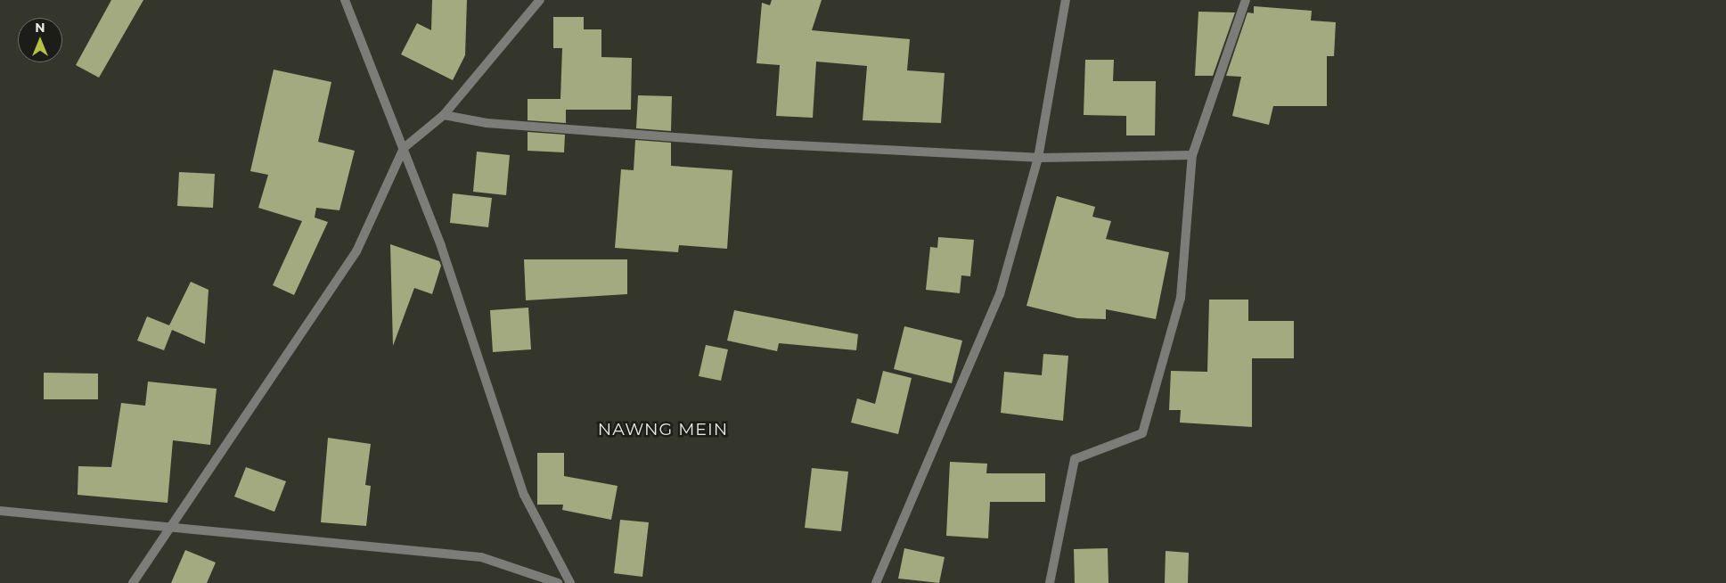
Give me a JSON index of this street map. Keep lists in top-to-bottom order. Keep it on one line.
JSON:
{"districts":["NAWNG MEIN"],"north":"top"}
